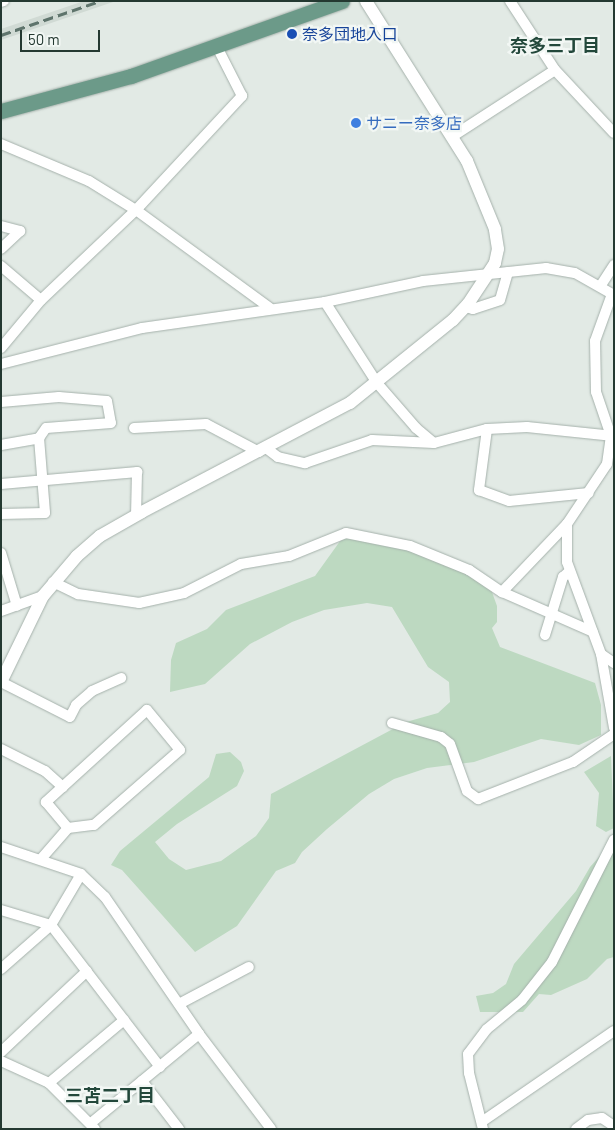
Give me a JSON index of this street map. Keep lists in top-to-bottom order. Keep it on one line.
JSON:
{"districts":["奈多三丁目","三苫二丁目"],"places":["奈多団地入口","サニー奈多店"],"scale_bar":"50 m"}
